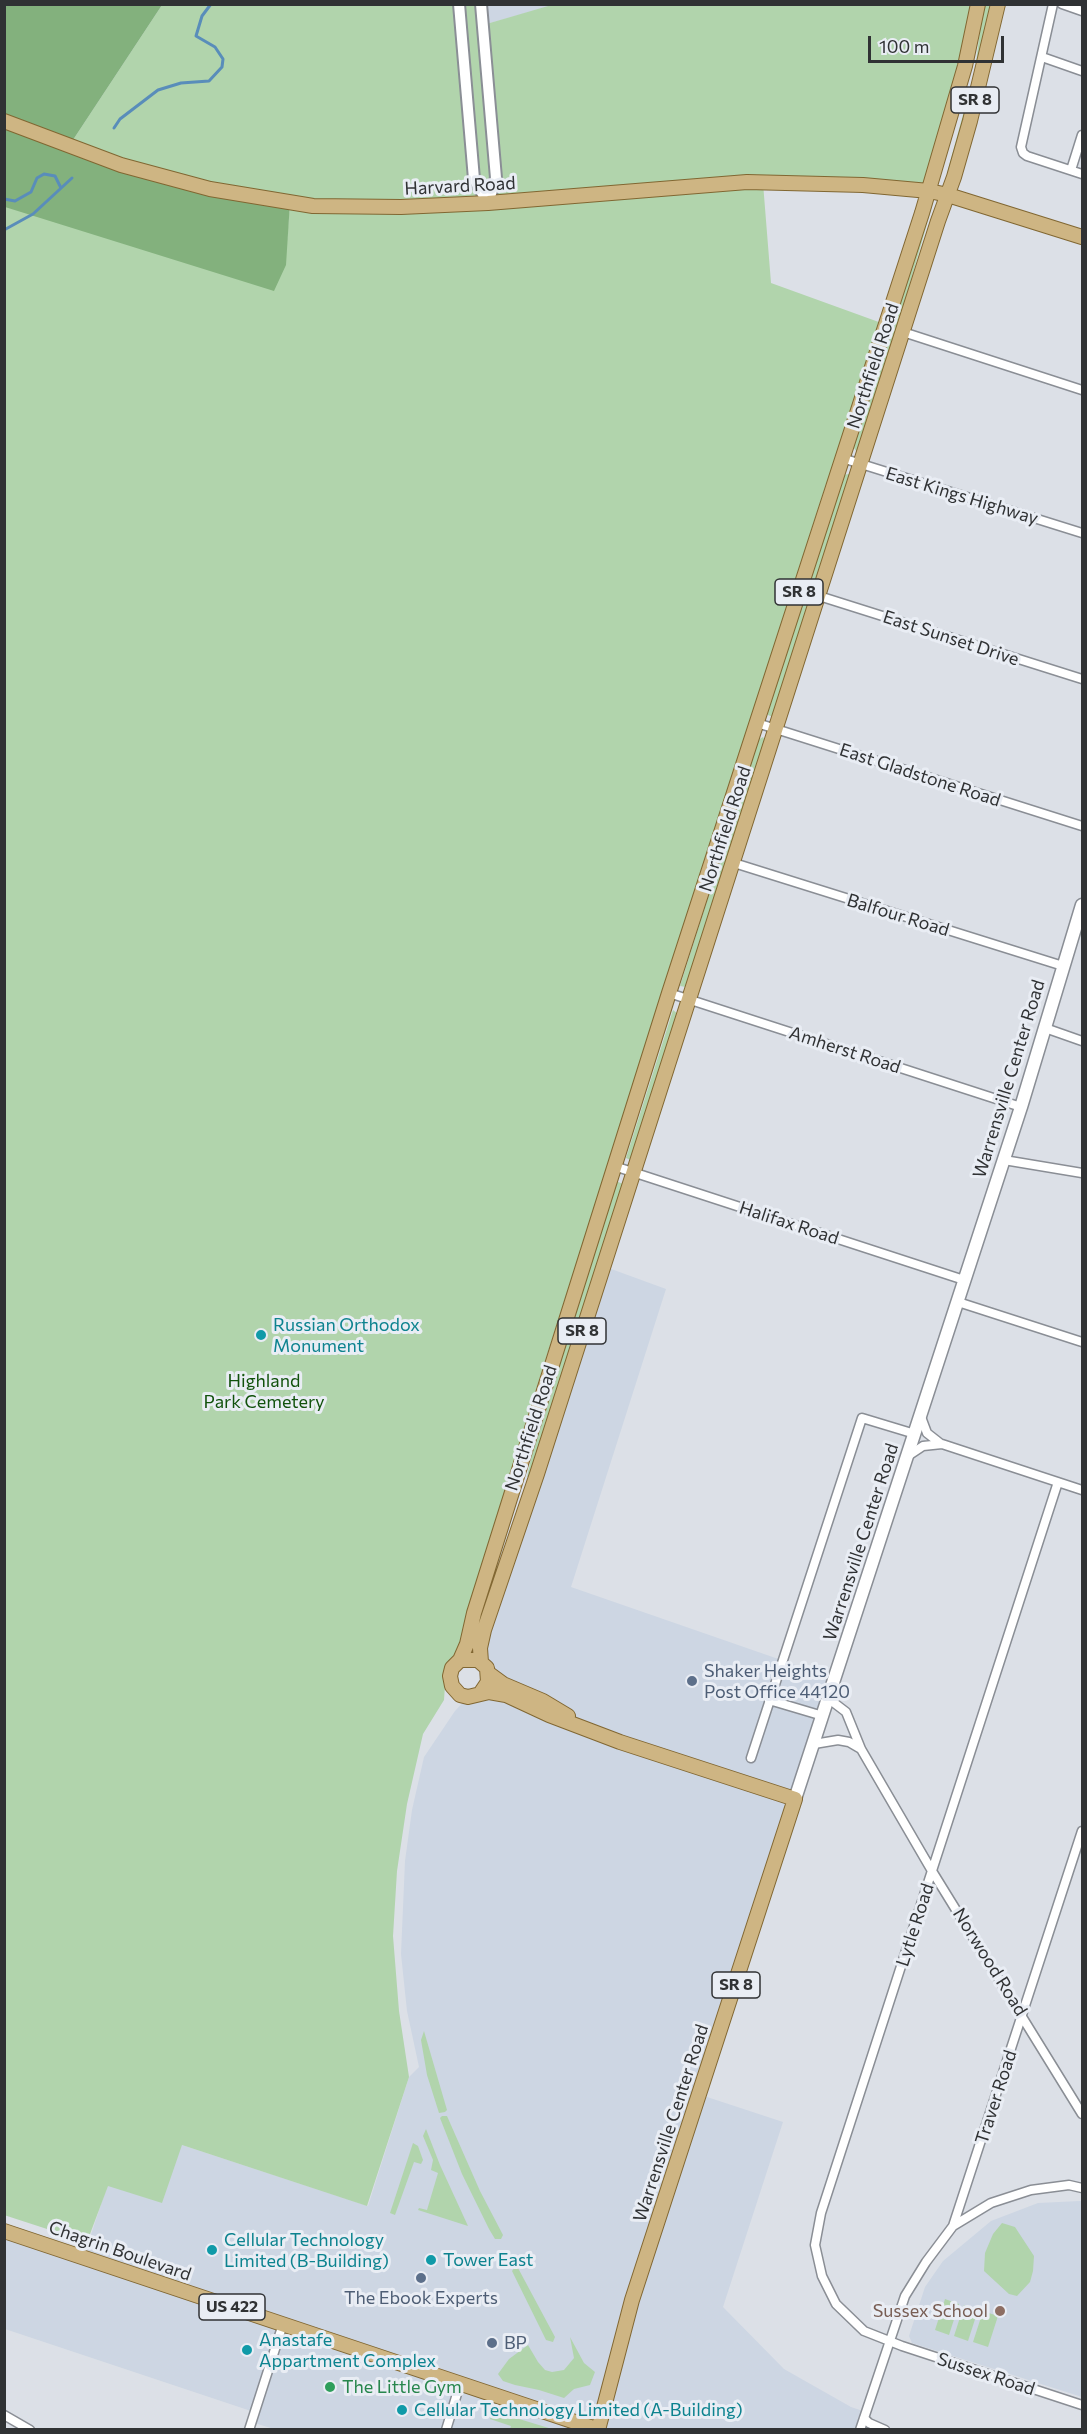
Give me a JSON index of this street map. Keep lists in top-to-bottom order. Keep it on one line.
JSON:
{"streets":{"main road":["SR 8","Harvard Road","Northfield Road","Warrensville Center Road","Chagrin Boulevard","US 422"],"street":["East Kings Highway","East Sunset Drive","East Gladstone Road","Balfour Road","Amherst Road","Halifax Road","Lytle Road","Norwood Road","Traver Road","Sussex Road"]},"crossings":[["SR 8","Northfield Road"],["SR 8","Warrensville Center Road"],["Harvard Road","Northfield Road"],["Northfield Road","East Kings Highway"],["Northfield Road","East Sunset Drive"],["Northfield Road","East Gladstone Road"],["Northfield Road","Balfour Road"],["Northfield Road","Amherst Road"],["Northfield Road","Halifax Road"],["Balfour Road","Warrensville Center Road"],["Amherst Road","Warrensville Center Road"],["Warrensville Center Road","Halifax Road"],["Warrensville Center Road","Norwood Road"],["Warrensville Center Road","Chagrin Boulevard"],["Lytle Road","Norwood Road"],["Lytle Road","Sussex Road"],["Norwood Road","Traver Road"]],"parks":["Highland Park Cemetery"],"places":["Russian Orthodox Monument","Shaker Heights Post Office 44120","Cellular Technology Limited (B-Building)","Tower East","The Ebook Experts","Sussex School","BP","Anastafe Appartment Complex","The Little Gym","Cellular Technology Limited (A-Building)"],"scale_bar":"100 m"}
